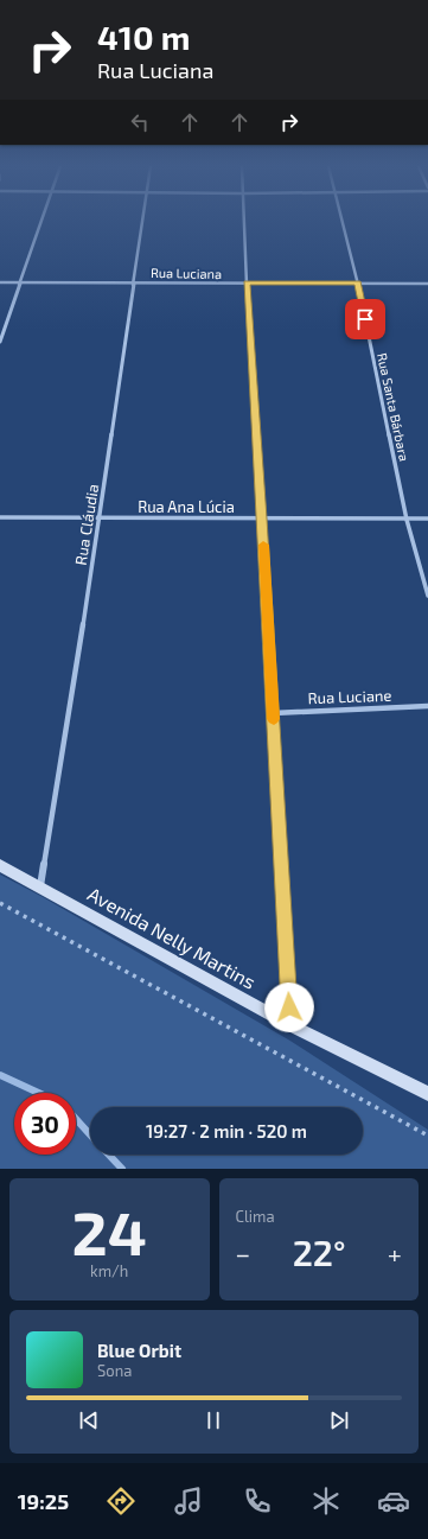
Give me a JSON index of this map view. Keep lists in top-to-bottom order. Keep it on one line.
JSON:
{"streets":{"main road":["Avenida Nelly Martins"],"street":["Rua Luciana","Rua Santa Bárbara","Rua Ana Lúcia","Rua Cláudia","Rua Luciane"]},"crossings":[["Rua Luciana","Rua Santa Bárbara"],["Rua Luciana","Rua Cláudia"],["Rua Santa Bárbara","Rua Ana Lúcia"],["Rua Ana Lúcia","Rua Cláudia"],["Rua Cláudia","Avenida Nelly Martins"]],"page":{"turn":["410 m","Rua Luciana"],"limit":"30","trip":"19:27 · 2 min · 520 m","tile":[["24","km/h"],"Clima"],"heat":["−","22°","+"],"song":["Blue Orbit","Sona"],"tabs":"19:25"}}
